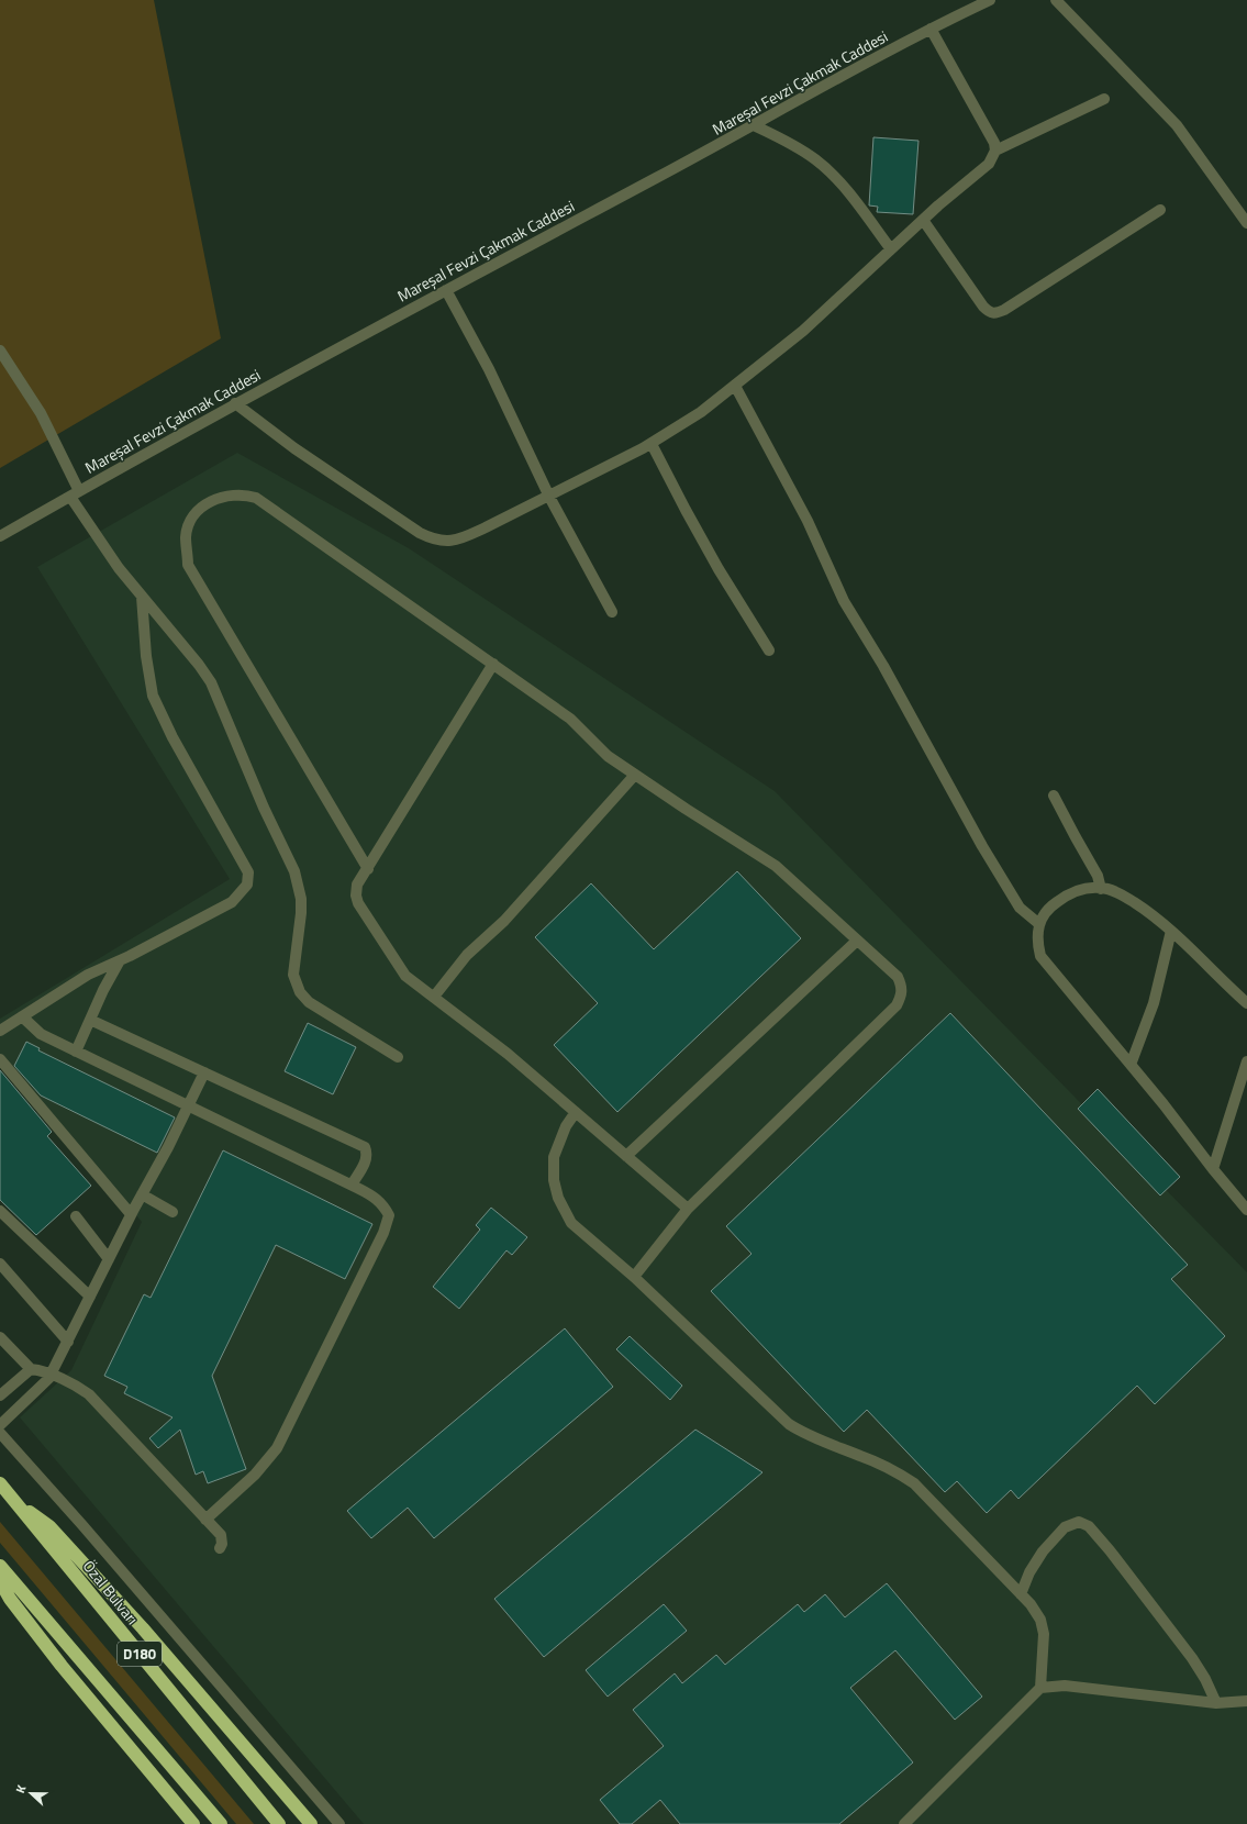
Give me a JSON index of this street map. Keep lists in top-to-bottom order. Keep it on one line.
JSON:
{"streets":{"highway":["Özal Bulvarı","D180"],"street":["Mareşal Fevzi Çakmak Caddesi"]},"crossings":[["Özal Bulvarı","D180"]],"north":"left"}
